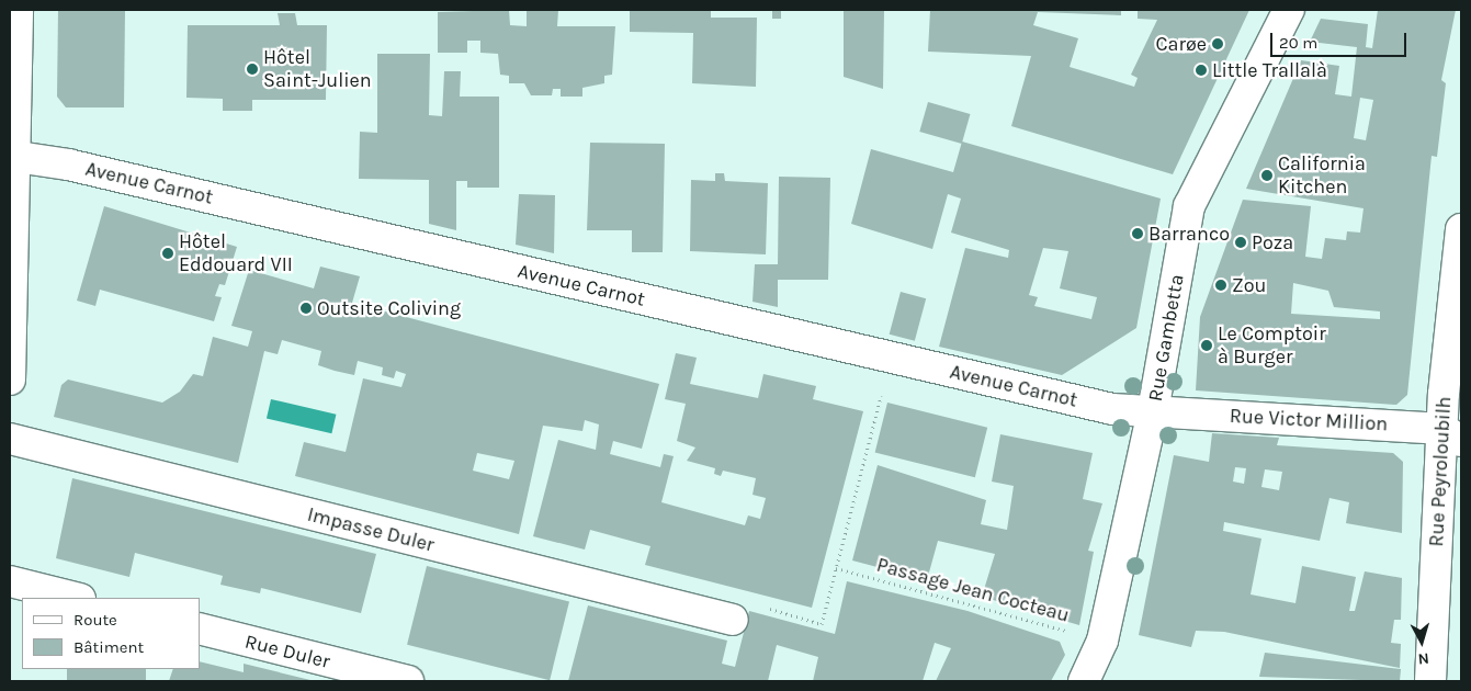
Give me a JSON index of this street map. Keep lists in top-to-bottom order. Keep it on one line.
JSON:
{"streets":{"street":["Avenue Carnot","Rue Gambetta","Rue Victor Million","Rue Peyroloubilh","Impasse Duler","Rue Duler"],"path":["Passage Jean Cocteau"]},"crossings":[["Avenue Carnot","Rue Gambetta"],["Avenue Carnot","Rue Victor Million"],["Rue Gambetta","Rue Victor Million"],["Rue Gambetta","Passage Jean Cocteau"],["Rue Victor Million","Rue Peyroloubilh"]],"places":["Carøe","Hôtel Saint-Julien","Little Trallalà","California Kitchen","Barranco","Poza","Hôtel Eddouard VII","Zou","Outsite Coliving","Le Comptoir à Burger"],"legend":["Route","Bâtiment"],"scale_bar":"20 m","north":"bottom"}
